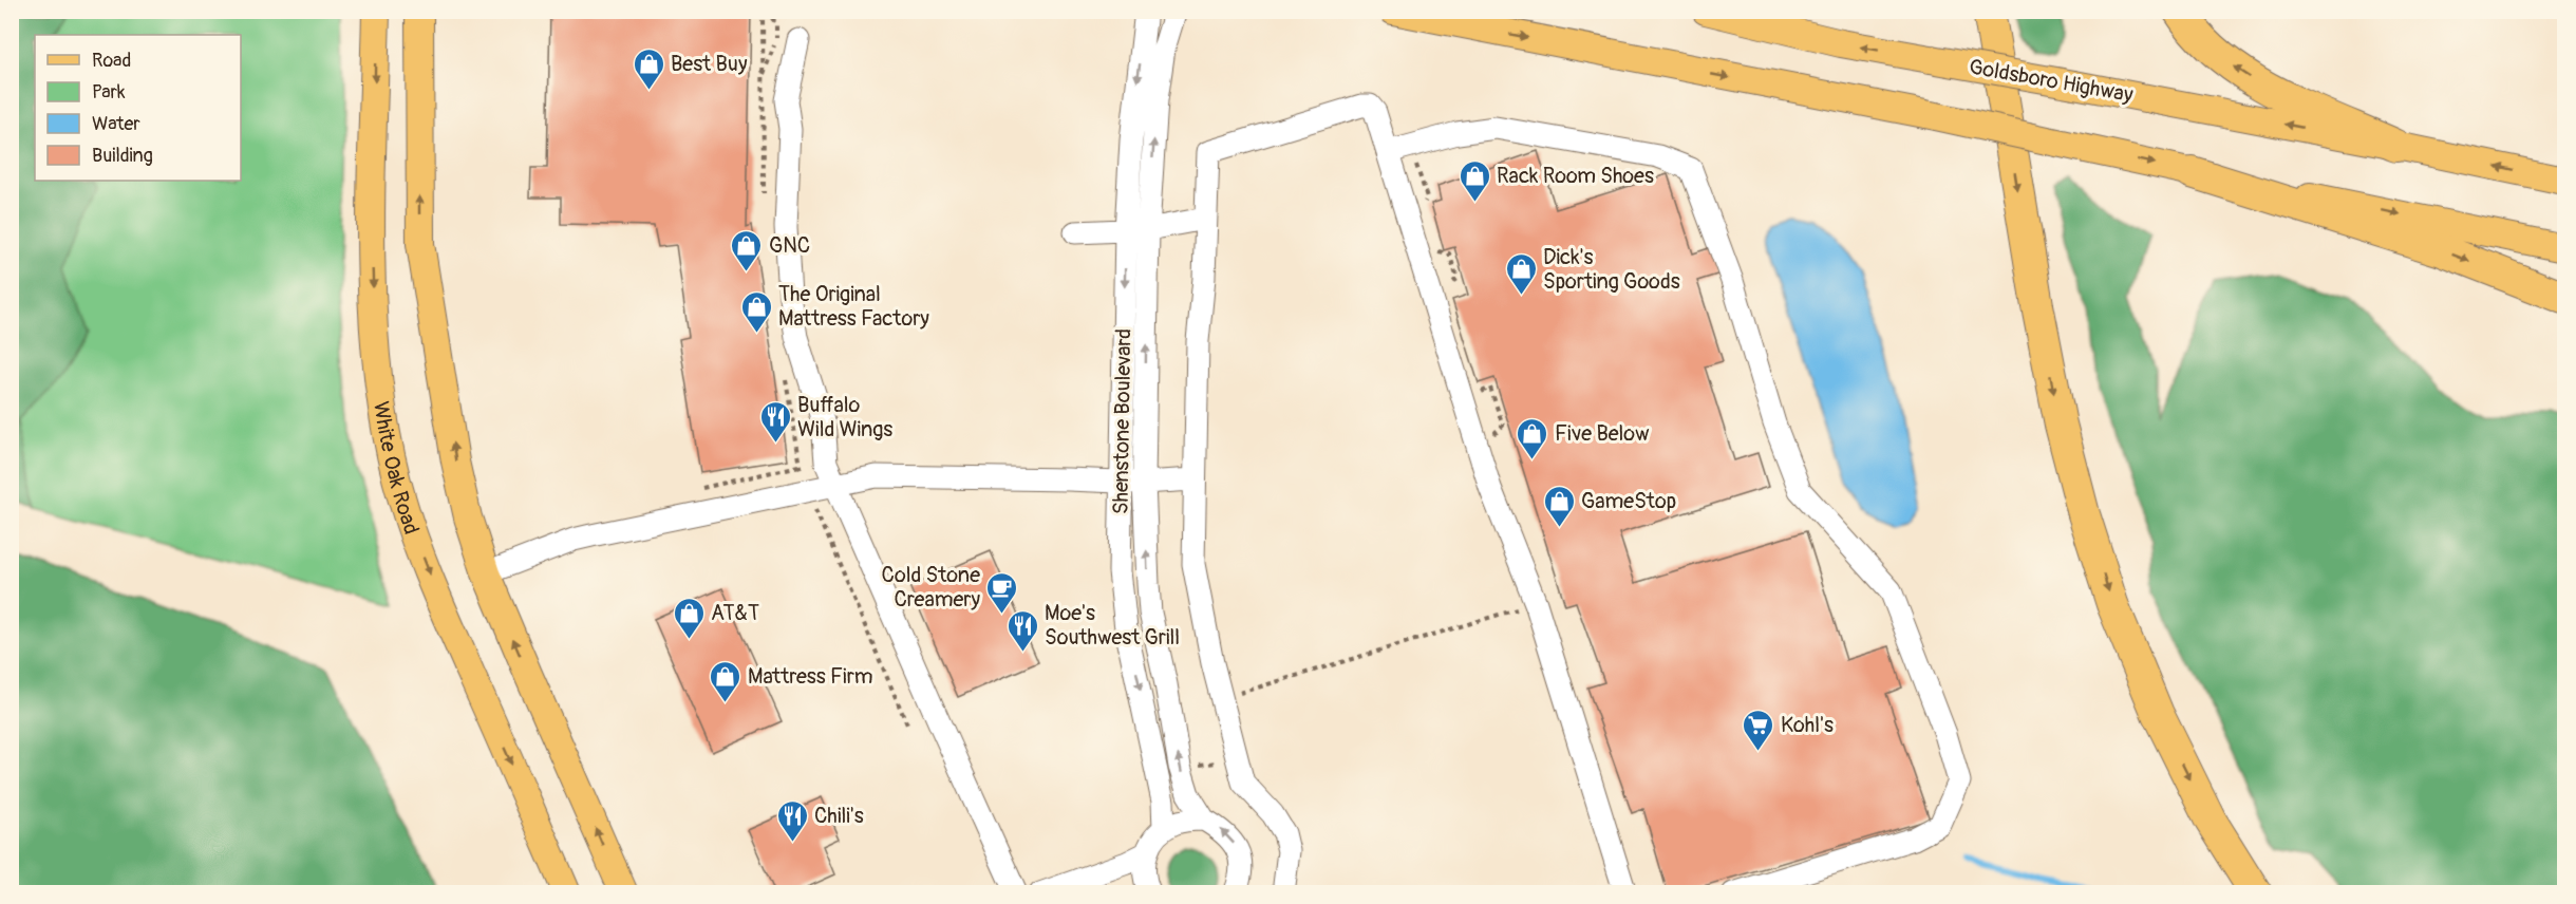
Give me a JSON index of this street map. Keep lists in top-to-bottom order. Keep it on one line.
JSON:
{"streets":{"main road":["Goldsboro Highway","White Oak Road"],"street":["Shenstone Boulevard"]},"places":{"shop":["Best Buy","Rack Room Shoes","GNC","Dick's Sporting Goods","The Original Mattress Factory","Five Below","GameStop","AT&T","Mattress Firm"],"restaurant":["Buffalo Wild Wings","Moe's Southwest Grill","Chili's"],"cafe":["Cold Stone Creamery"],"supermarket":["Kohl's"]},"legend":["Road","Park","Water","Building"]}
